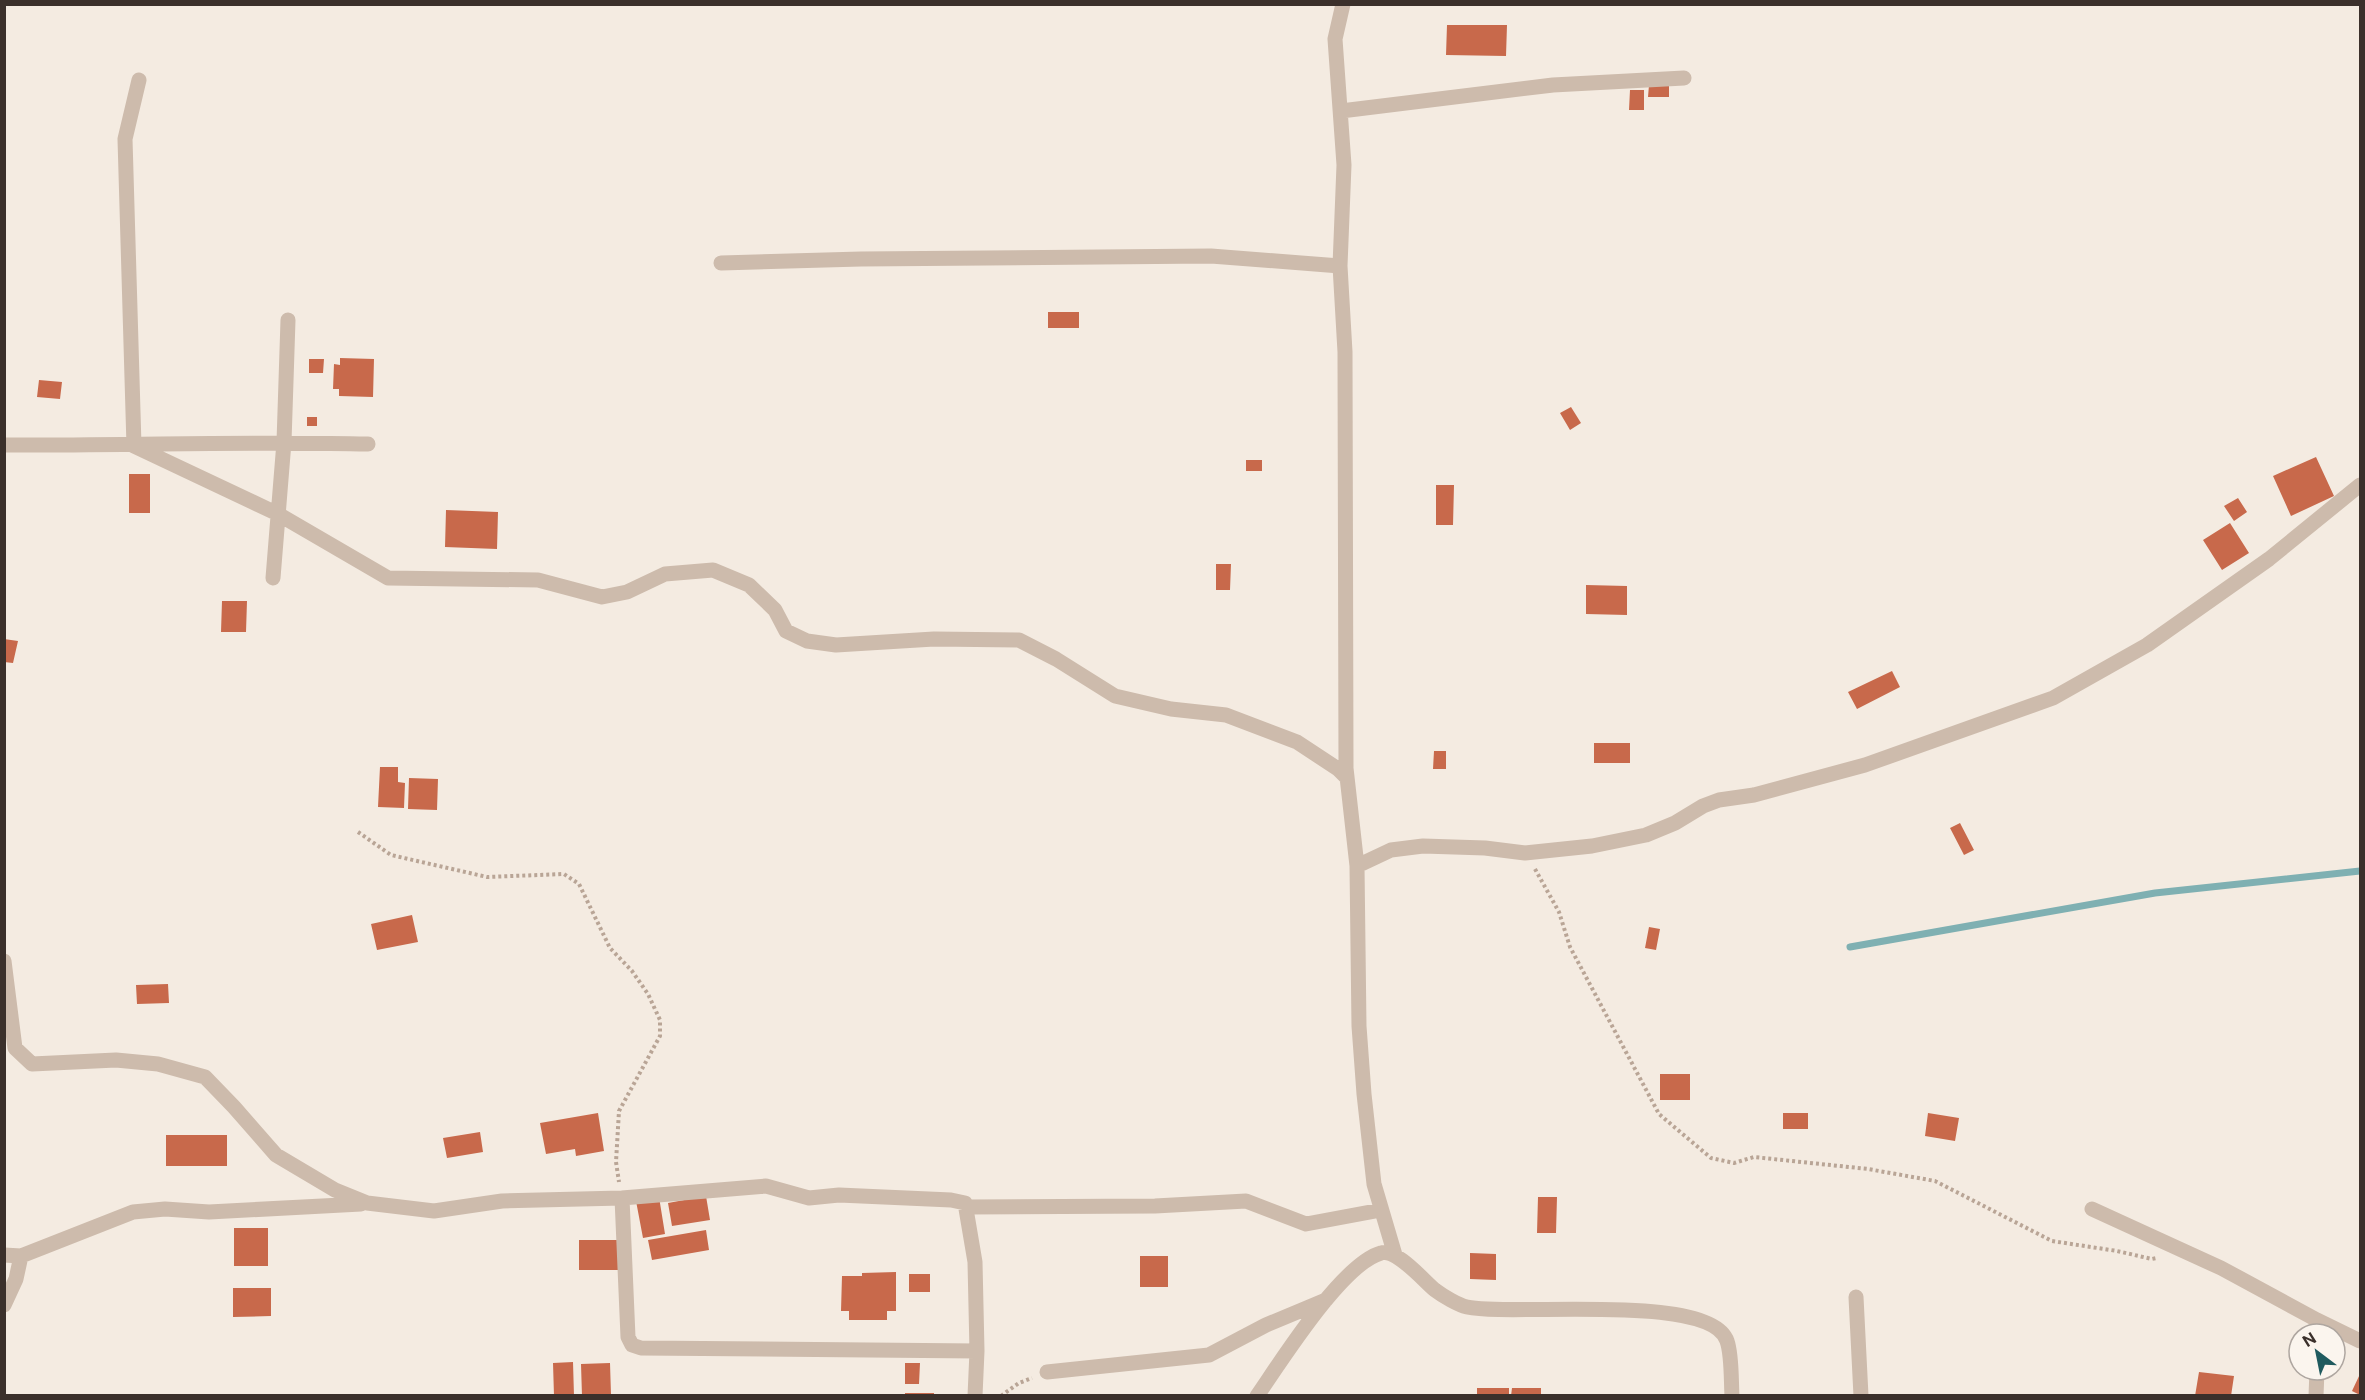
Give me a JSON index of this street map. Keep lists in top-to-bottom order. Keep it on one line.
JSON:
{"north":"top left"}
